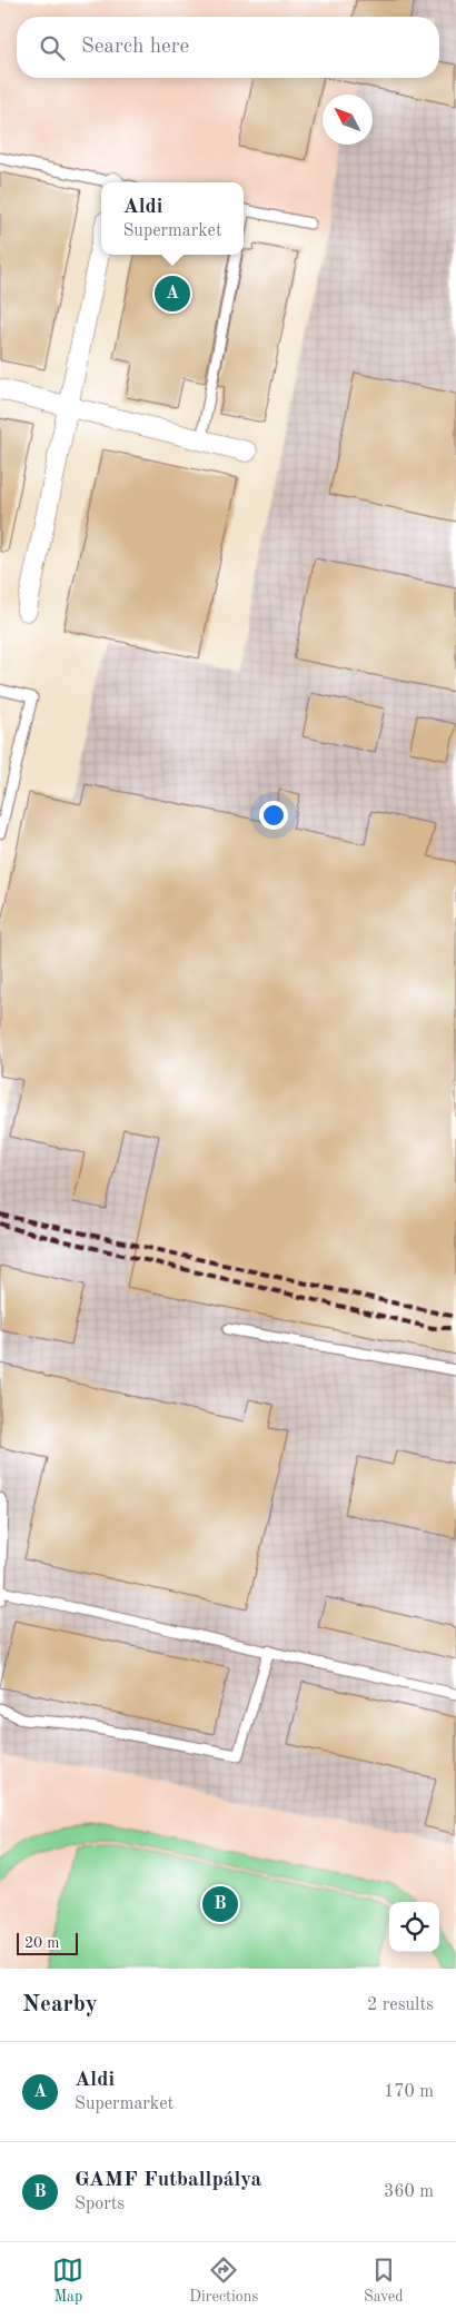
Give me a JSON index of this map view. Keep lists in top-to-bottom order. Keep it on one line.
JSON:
{"scale_bar":"20 m","north":"top left","page":{"search":"Search here","popup":["Aldi","Supermarket"],"pins":["A","B"],"scale":"20 m","heading":["Nearby","2 results"],"list":[{"mark":"A","name":"Aldi","note":"Supermarket","value":"170 m"},{"mark":"B","name":"GAMF Futballpálya","note":"Sports","value":"360 m"}],"nav":["Map","Directions","Saved"]}}
